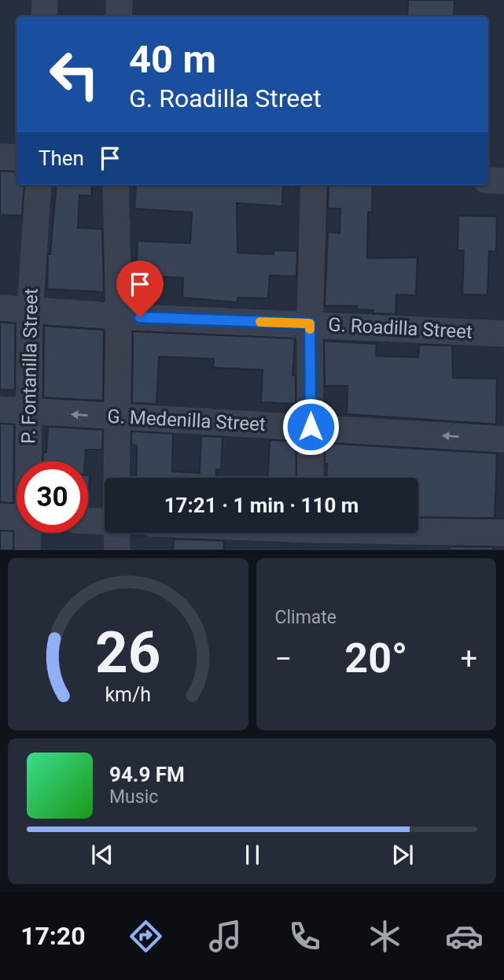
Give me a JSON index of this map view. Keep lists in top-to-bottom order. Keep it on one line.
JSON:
{"streets":{"street":["G. Roadilla Street","P. Fontanilla Street","G. Medenilla Street"]},"crossings":[["G. Roadilla Street","P. Fontanilla Street"],["P. Fontanilla Street","G. Medenilla Street"]],"page":{"turn":["40 m","G. Roadilla Street"],"then":"Then","limit":"30","trip":"17:21 · 1 min · 110 m","tile":"Climate","heat":["−","20°","+"],"song":["94.9 FM","Music"],"tabs":"17:20","gauge":["26","km/h"]}}
